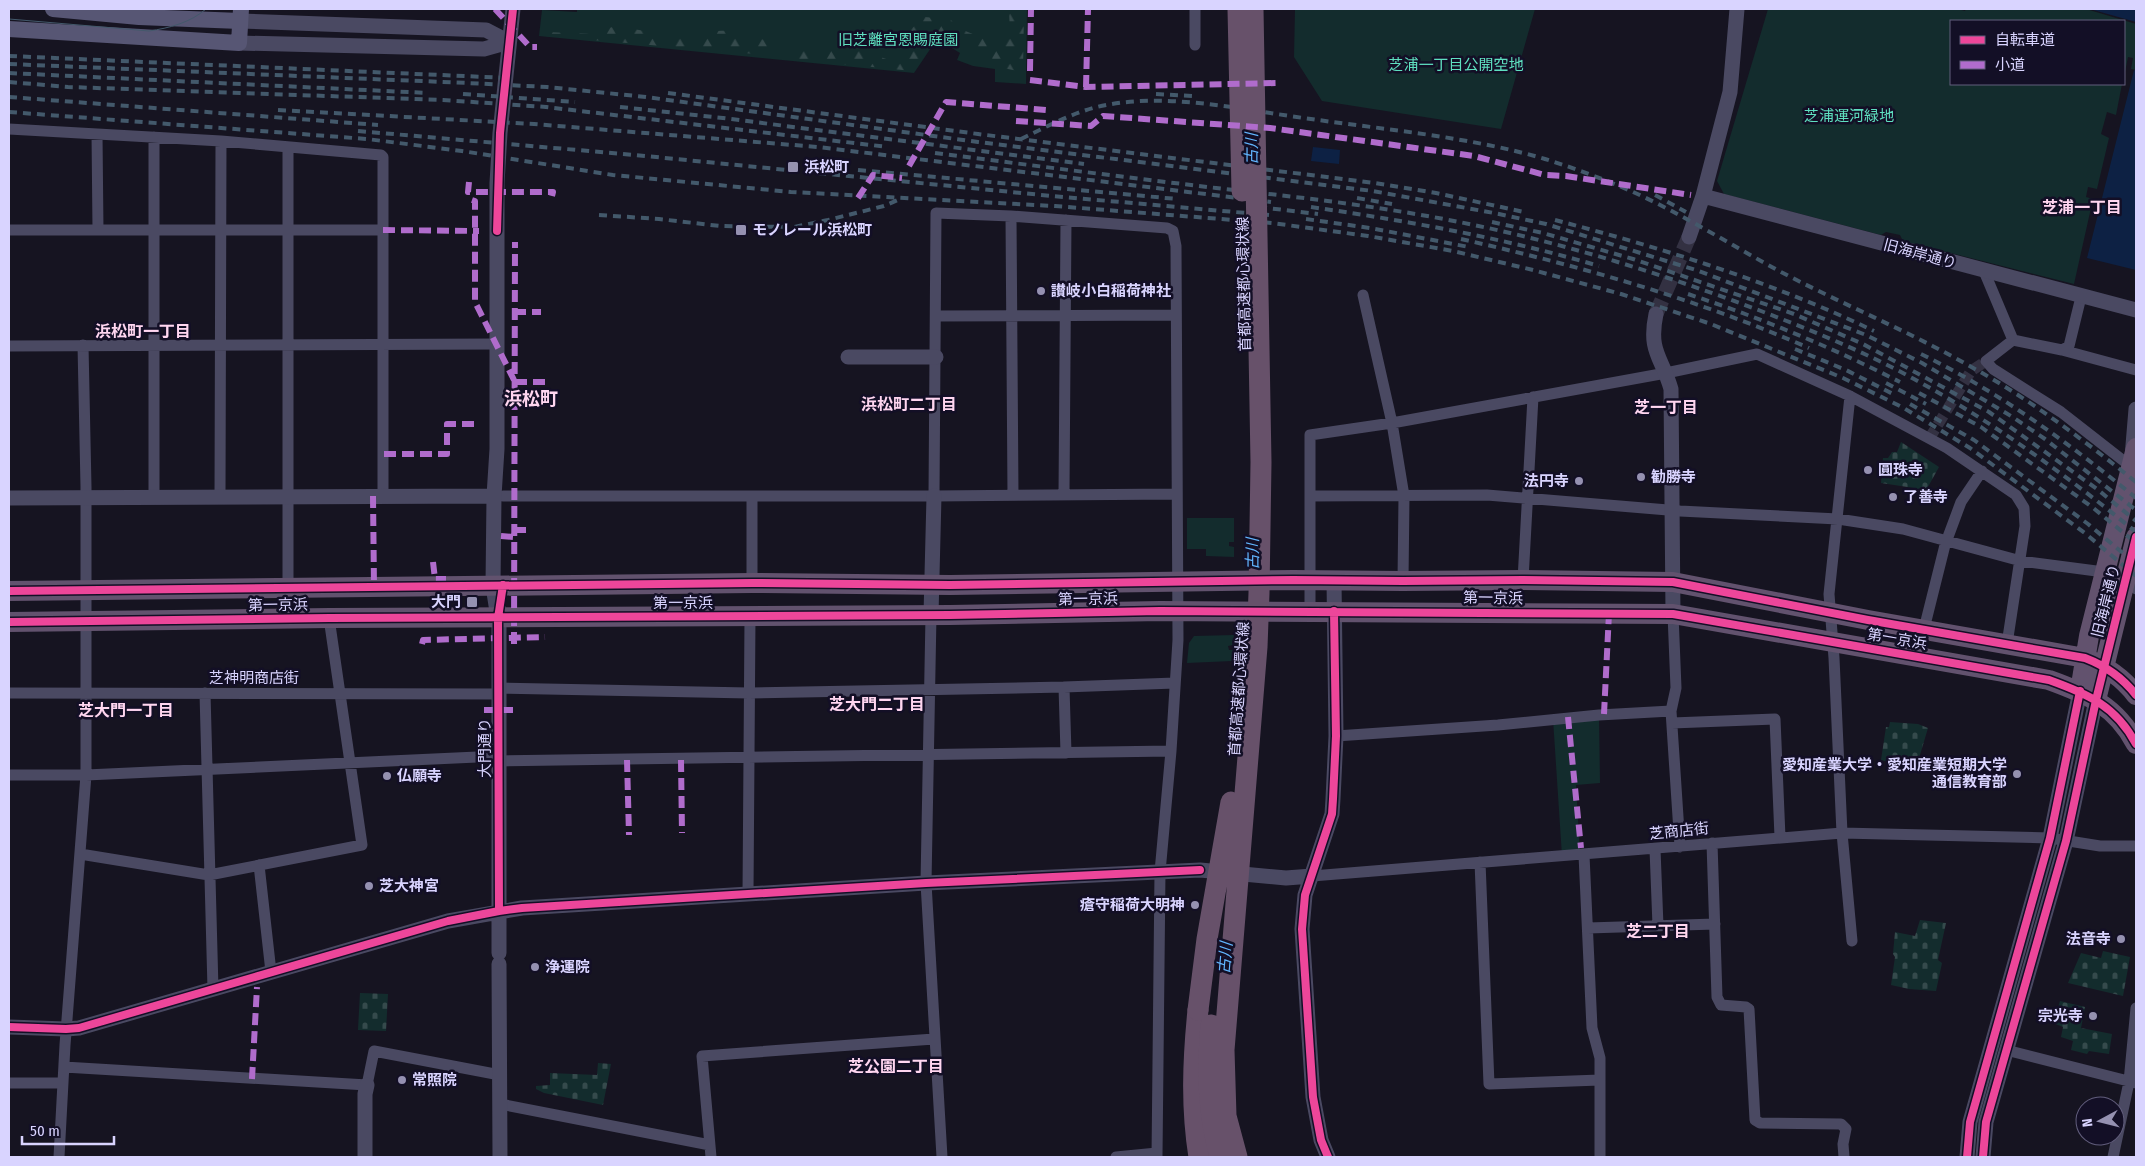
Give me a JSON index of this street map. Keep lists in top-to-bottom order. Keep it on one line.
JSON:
{"streets":{"highway":["旧海岸通り","首都高速都心環状線","第一京浜"],"street":["芝神明商店街","大門通り","芝商店街"]},"crossings":[["旧海岸通り","第一京浜"],["第一京浜","大門通り"],["芝神明商店街","大門通り"]],"districts":["芝浦一丁目","浜松町一丁目","浜松町","浜松町二丁目","芝一丁目","芝大門二丁目","芝大門一丁目","芝二丁目","芝公園二丁目"],"water":["古川"],"parks":["旧芝離宮恩賜庭園","芝浦一丁目公開空地","芝浦運河緑地"],"places":{"transit":["浜松町","モノレール浜松町","大門"],"other":["讃岐小白稲荷神社","圓珠寺","勧勝寺","法円寺","了善寺","愛知産業大学・愛知産業短期大学 通信教育部","仏願寺","芝大神宮","瘡守稲荷大明神","法音寺","浄運院","宗光寺","常照院"]},"legend":["自転車道","小道"],"scale_bar":"50 m","north":"left"}
